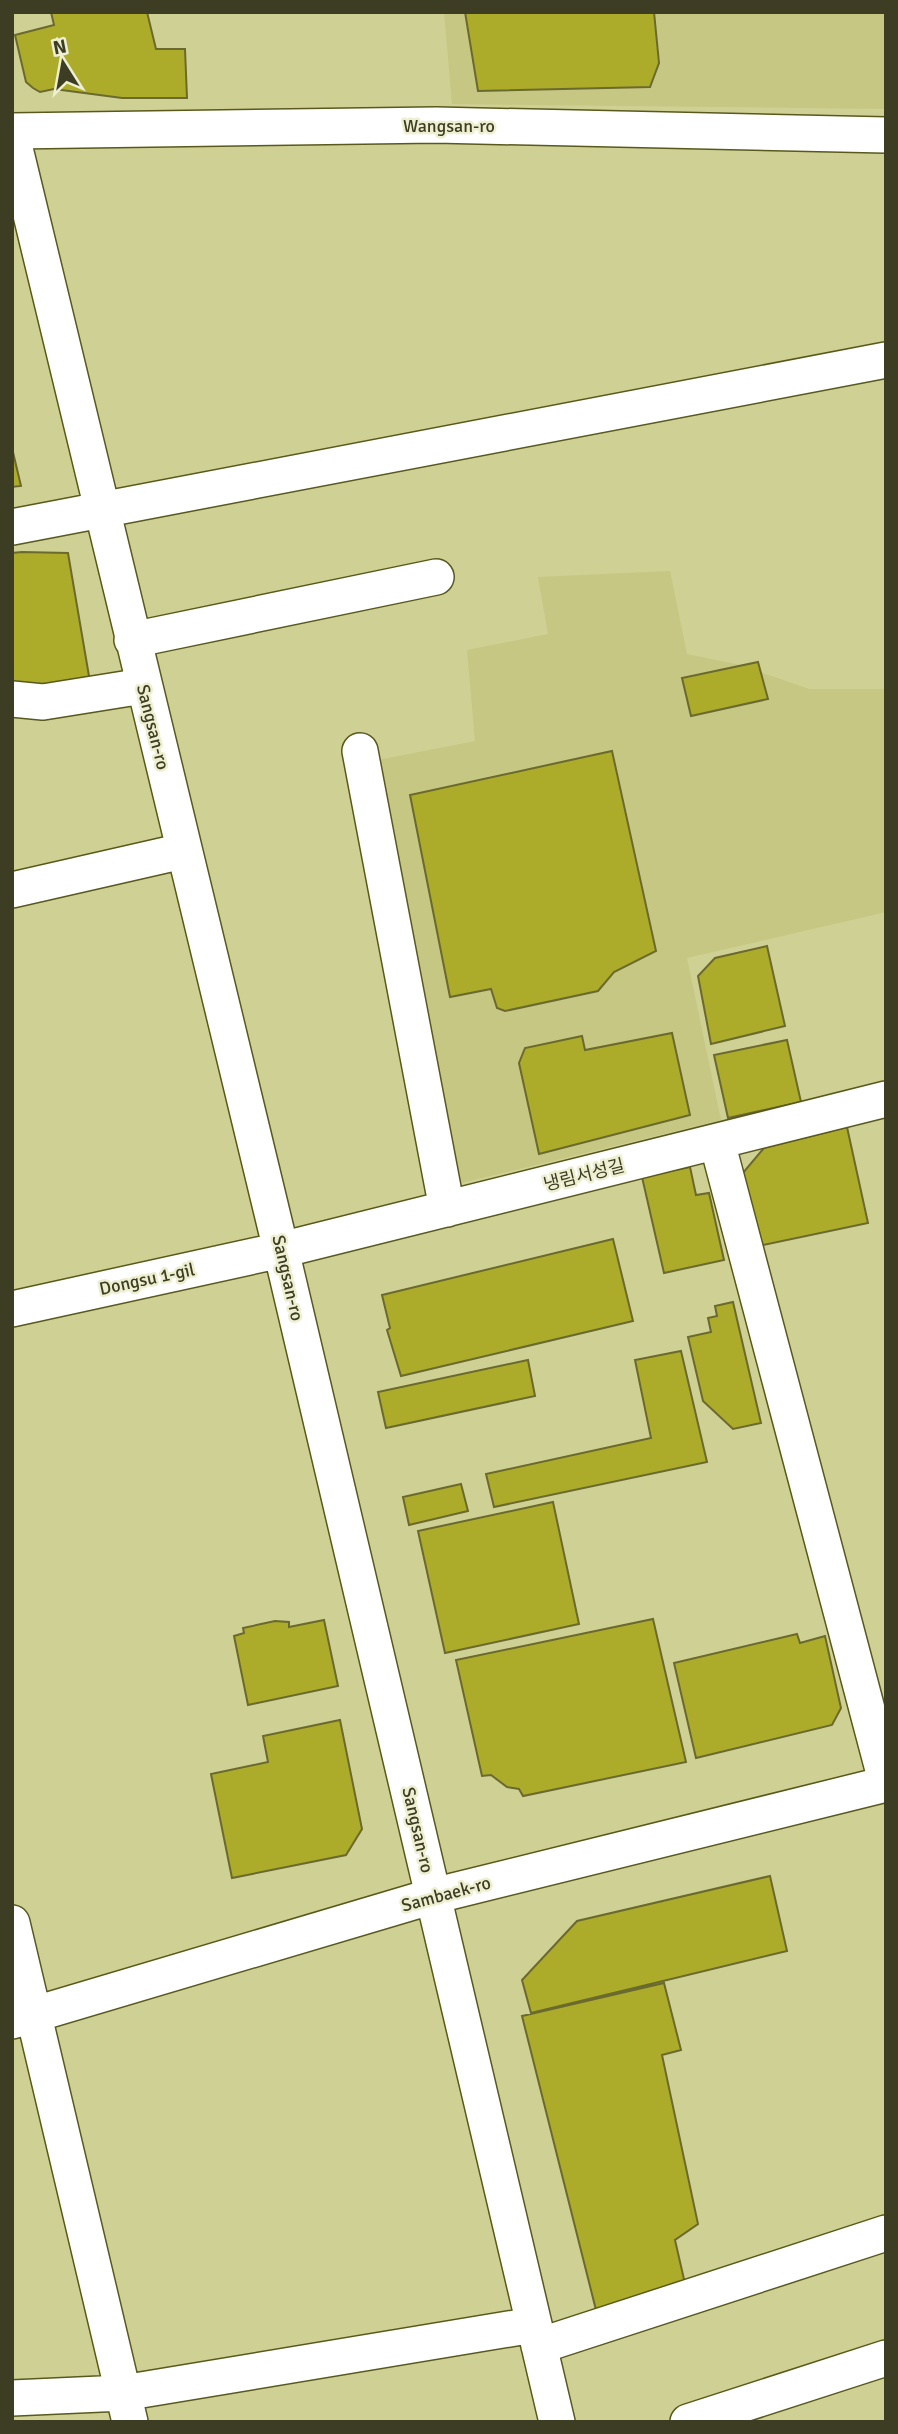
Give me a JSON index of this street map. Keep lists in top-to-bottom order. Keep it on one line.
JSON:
{"streets":{"street":["Wangsan-ro","Sangsan-ro","냉림서성길","Dongsu 1-gil","Sambaek-ro"]},"crossings":[["Sangsan-ro","냉림서성길"],["Sangsan-ro","Dongsu 1-gil"],["Sangsan-ro","Sambaek-ro"],["냉림서성길","Dongsu 1-gil"]],"north":"top"}
